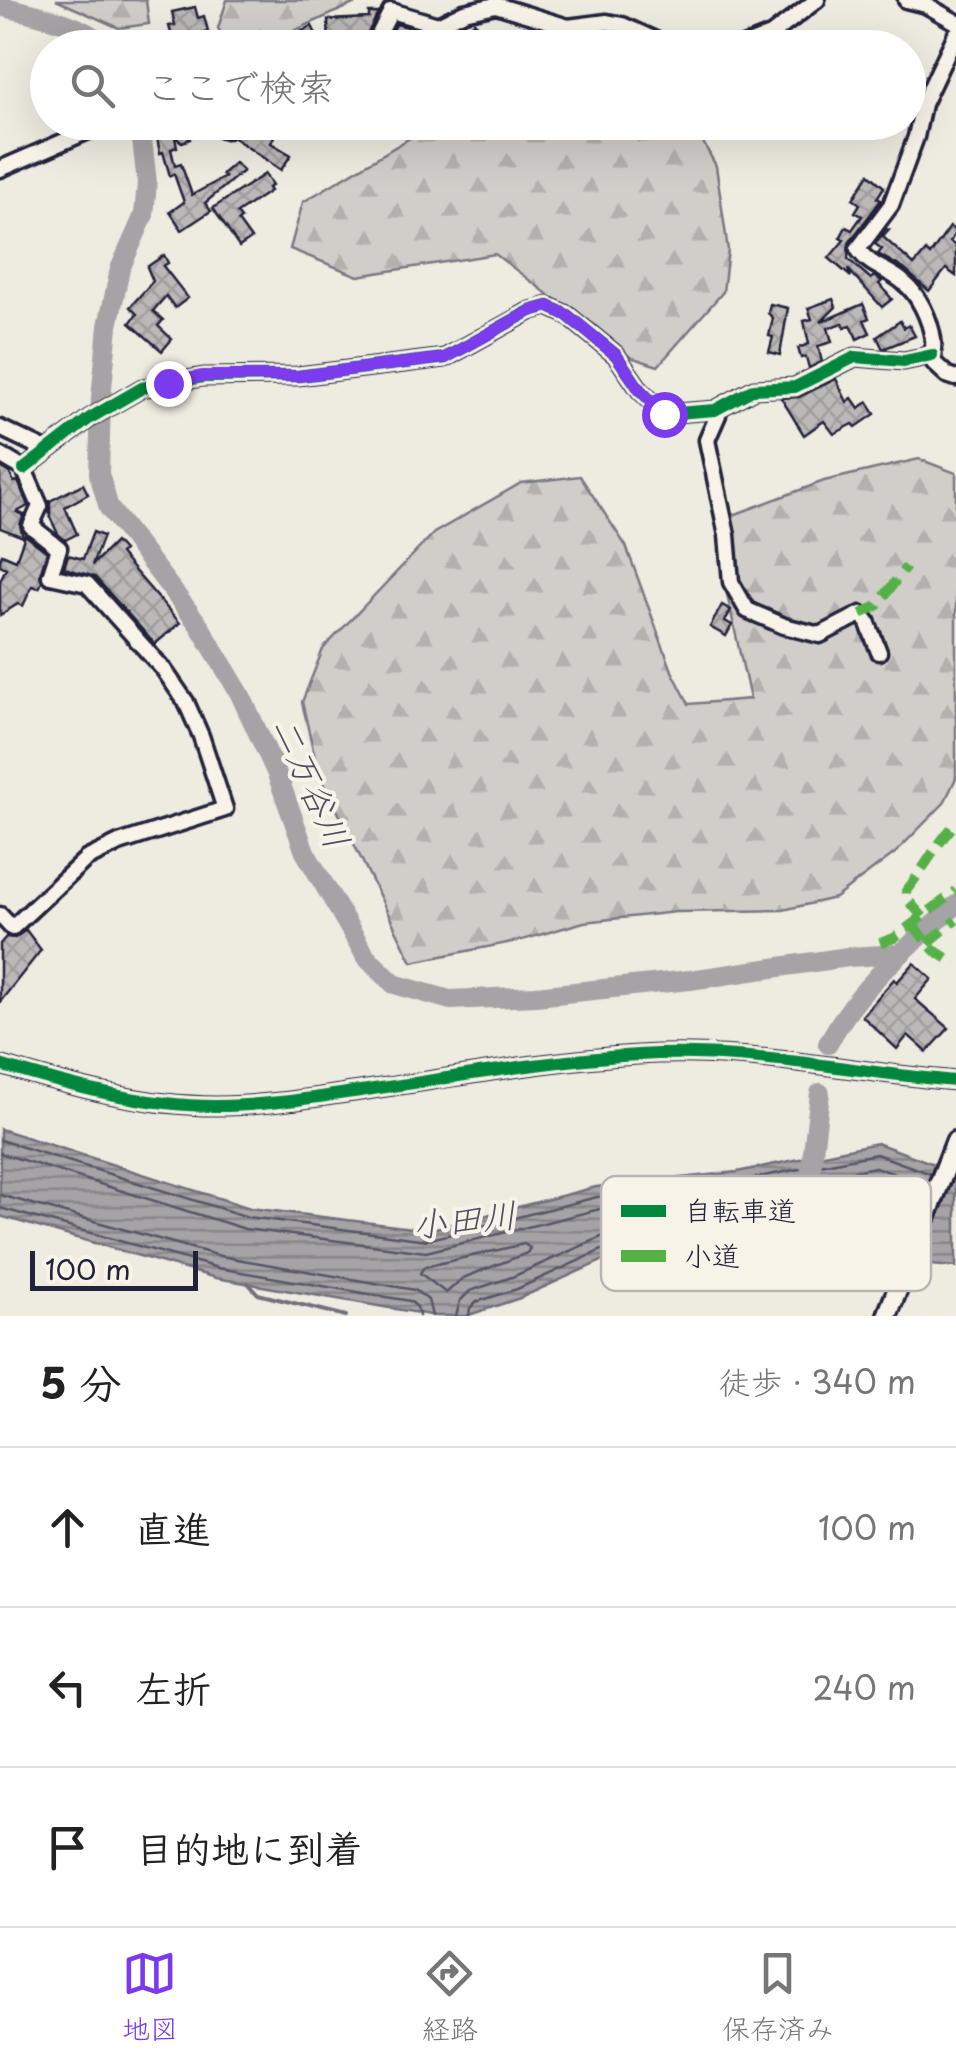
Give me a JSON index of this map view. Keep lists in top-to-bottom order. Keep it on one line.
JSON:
{"water":["二万谷川","小田川"],"legend":["自転車道","小道"],"scale_bar":"100 m","page":{"search":"ここで検索","scale":"100 m","heading":["5 分","徒歩 · 340 m"],"list":[["直進","100 m"],["左折","240 m"],"目的地に到着"],"nav":["地図","経路","保存済み"]}}
